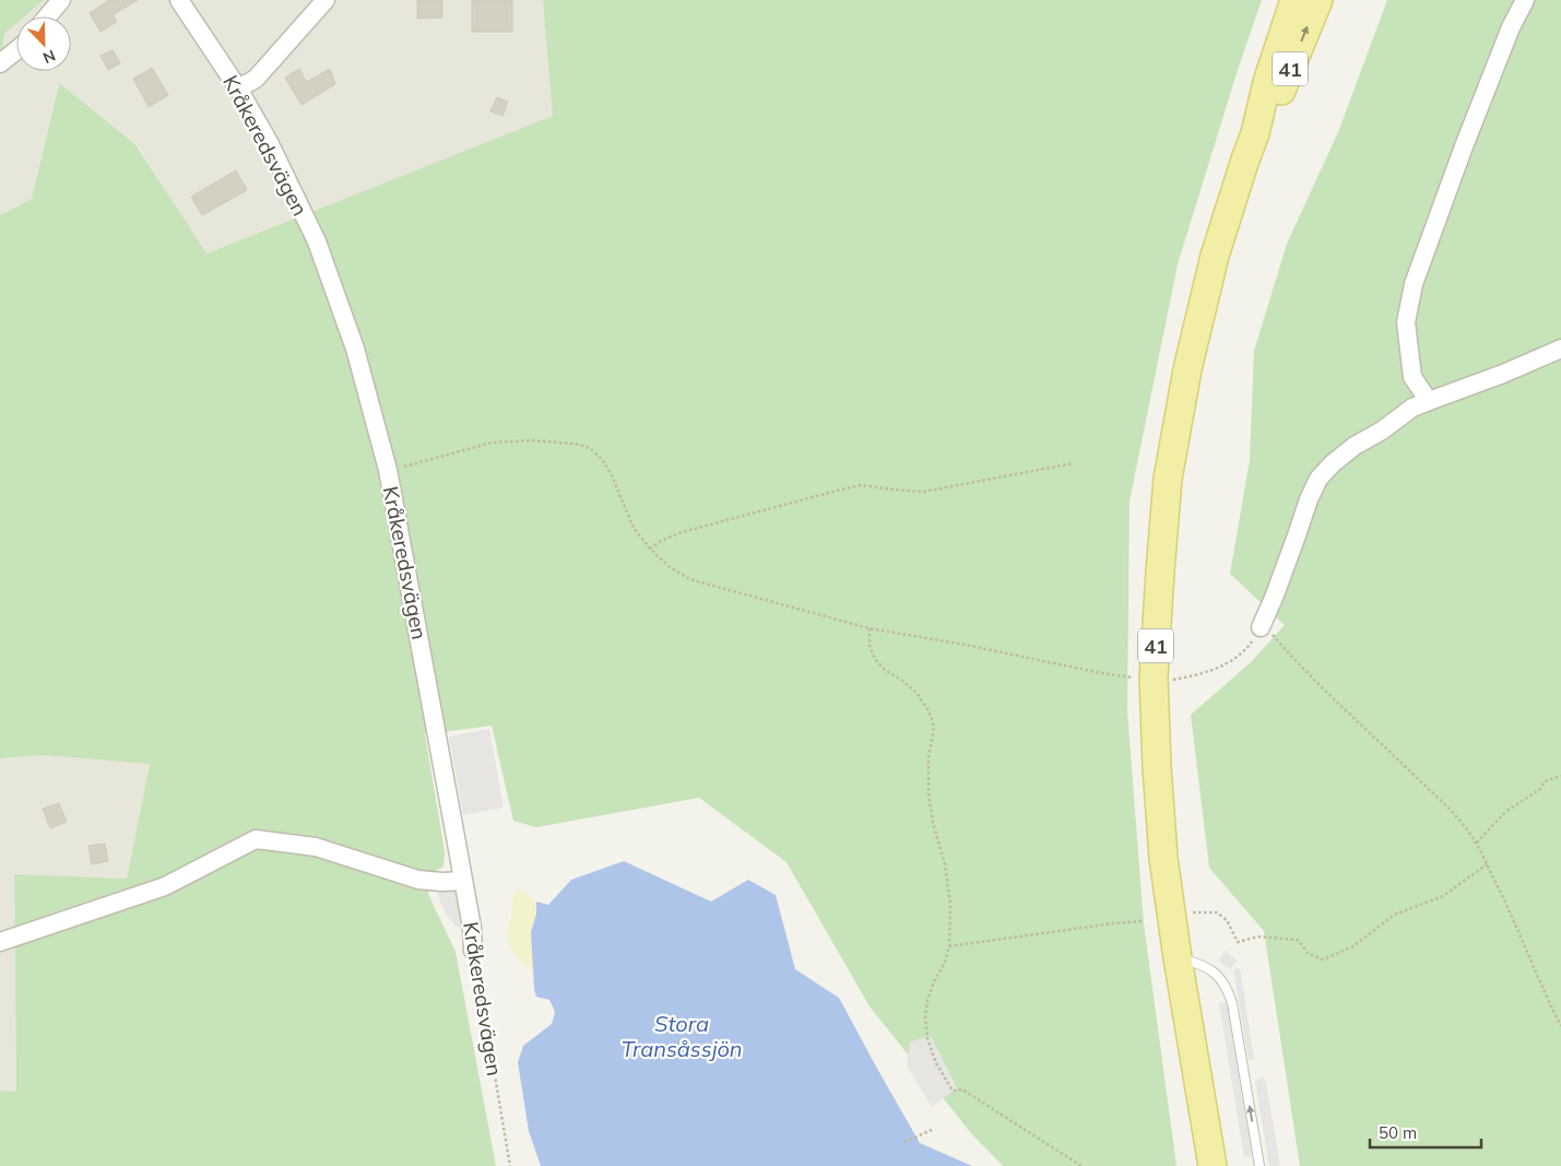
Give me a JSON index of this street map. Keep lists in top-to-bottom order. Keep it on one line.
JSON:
{"streets":{"main road":["41"],"street":["Kråkeredsvägen"]},"water":["Stora Transåssjön"],"scale_bar":"50 m","north":"bottom right"}
